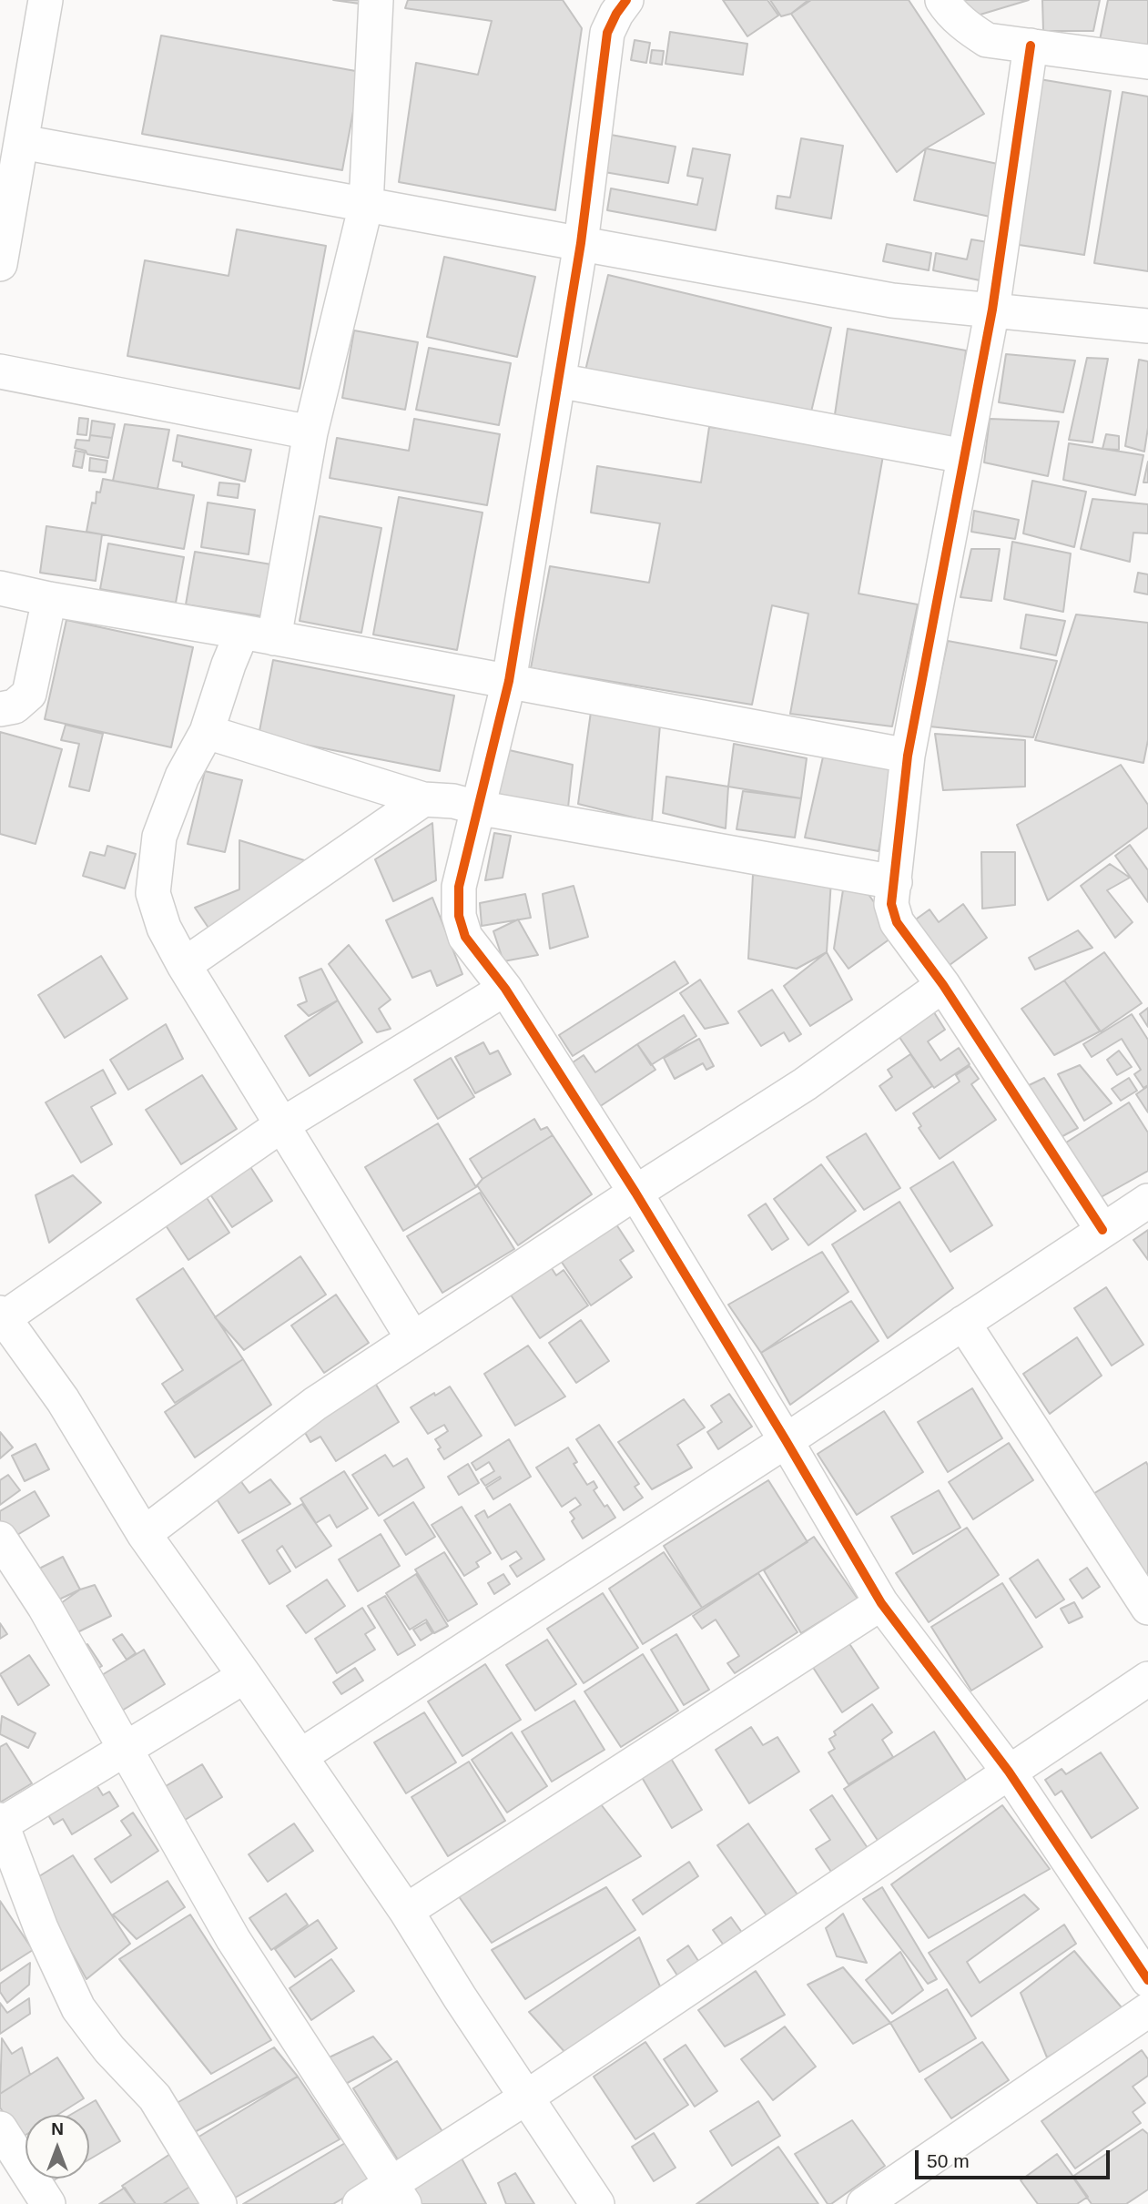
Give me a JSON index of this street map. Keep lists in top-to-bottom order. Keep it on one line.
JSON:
{"scale_bar":"50 m","north":"top"}
